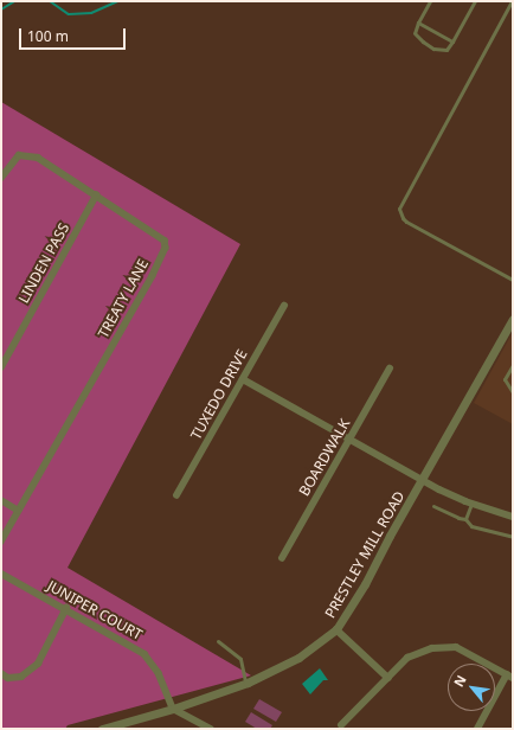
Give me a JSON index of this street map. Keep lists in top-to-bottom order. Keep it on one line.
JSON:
{"streets":{"street":["LINDEN PASS","TREATY LANE","TUXEDO DRIVE","BOARDWALK","PRESTLEY MILL ROAD","JUNIPER COURT"]},"crossings":[["LINDEN PASS","TREATY LANE"],["PRESTLEY MILL ROAD","JUNIPER COURT"]],"scale_bar":"100 m","north":"top left"}
